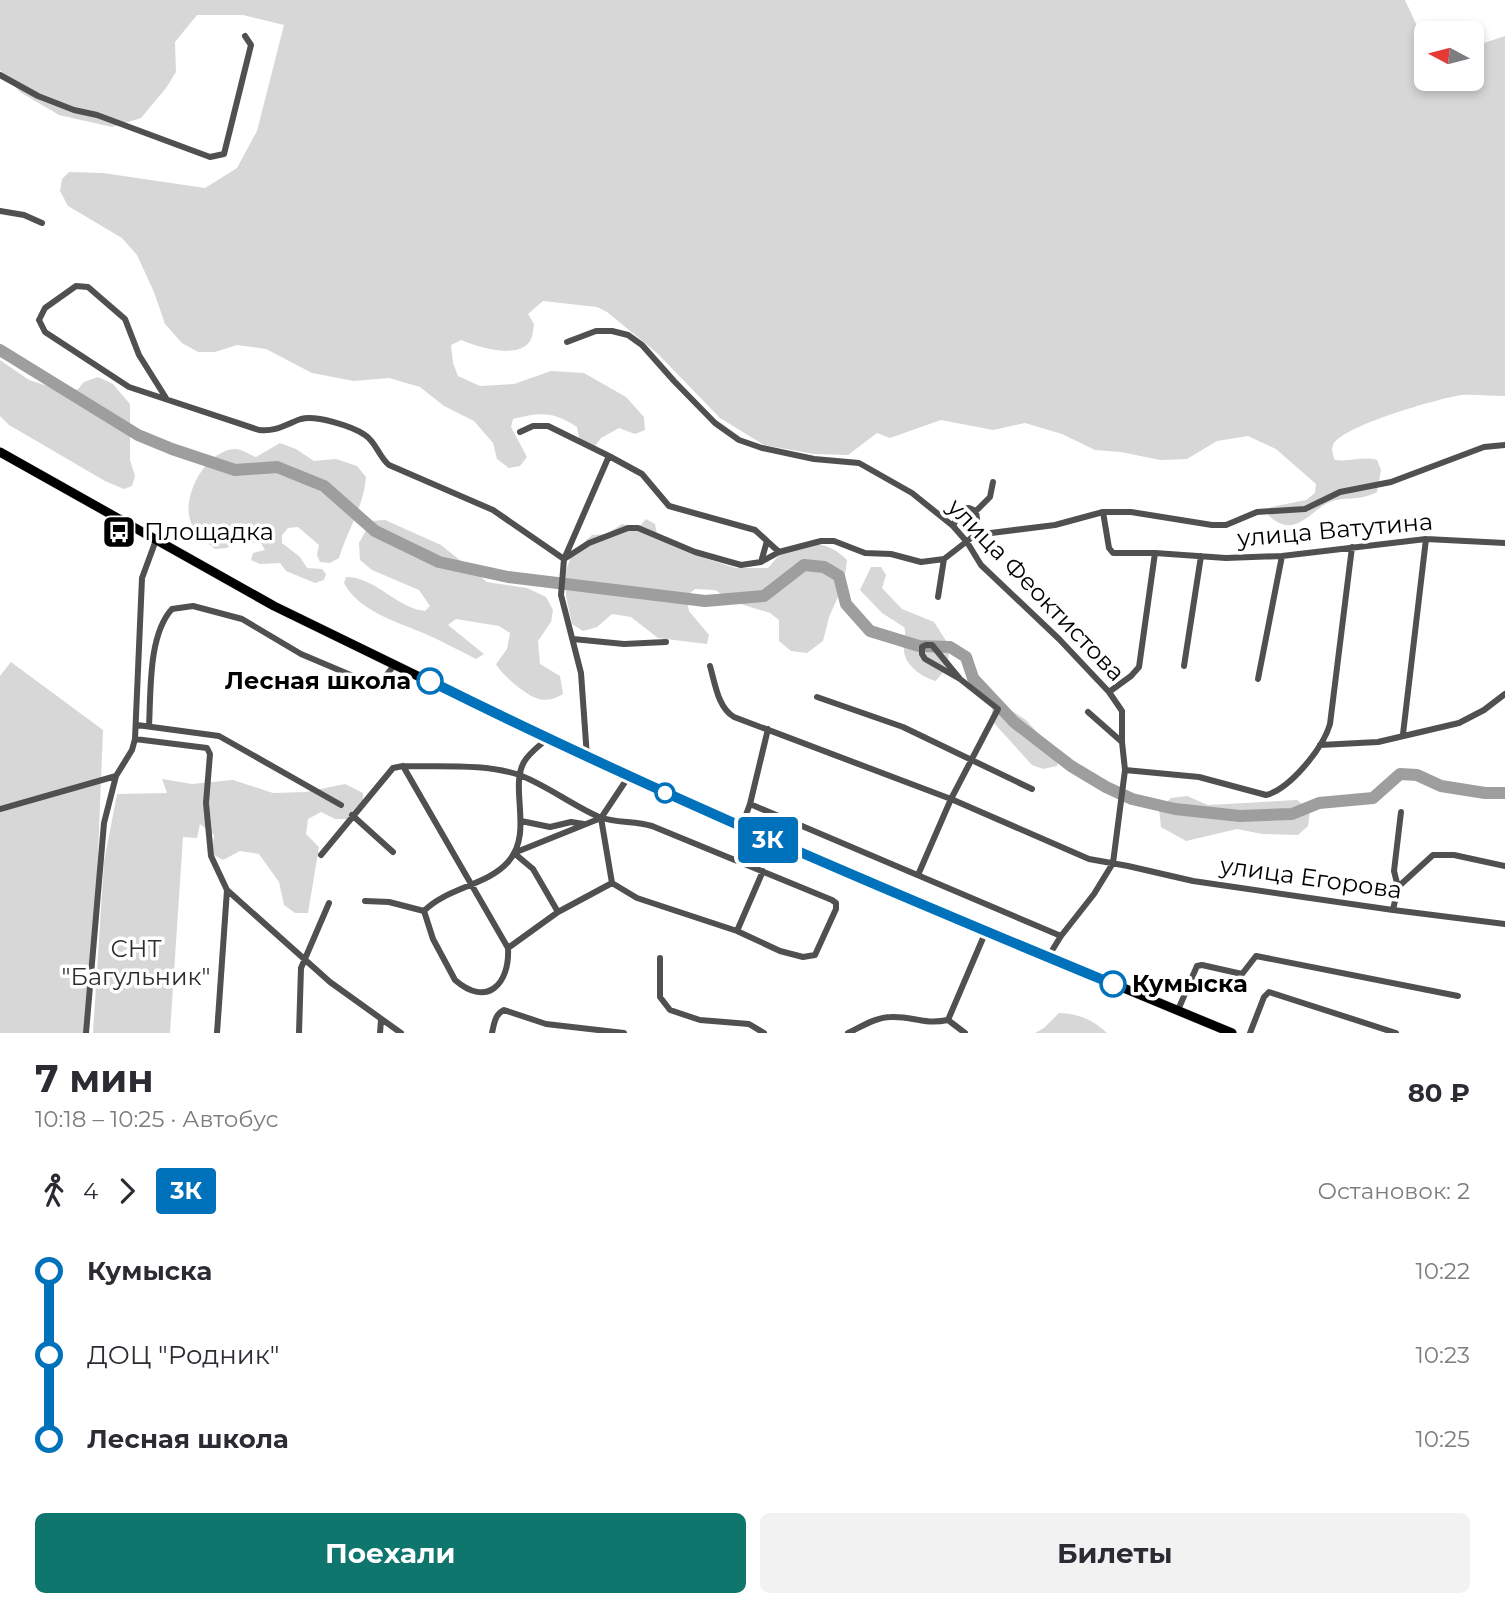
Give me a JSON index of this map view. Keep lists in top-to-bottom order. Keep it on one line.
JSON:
{"streets":{"street":["улица Ватутина","улица Феоктистова","улица Егорова"]},"crossings":[["улица Феоктистова","улица Егорова"]],"parks":["СНТ \"Багульник\""],"places":{"bus stop":["Площадка"],"other":["Лесная школа","Кумыска"]},"lines":["bus line 3К"],"north":"left","page":{"on_map":"3К","heading":["7 мин","10:18 – 10:25 · Автобус","80 ₽"],"legs":["4","3К","Остановок: 2"],"list":[{"name":"Кумыска","value":"10:22"},{"name":"ДОЦ \"Родник\"","value":"10:23"},{"name":"Лесная школа","value":"10:25"}],"buttons":["Поехали","Билеты"]}}
